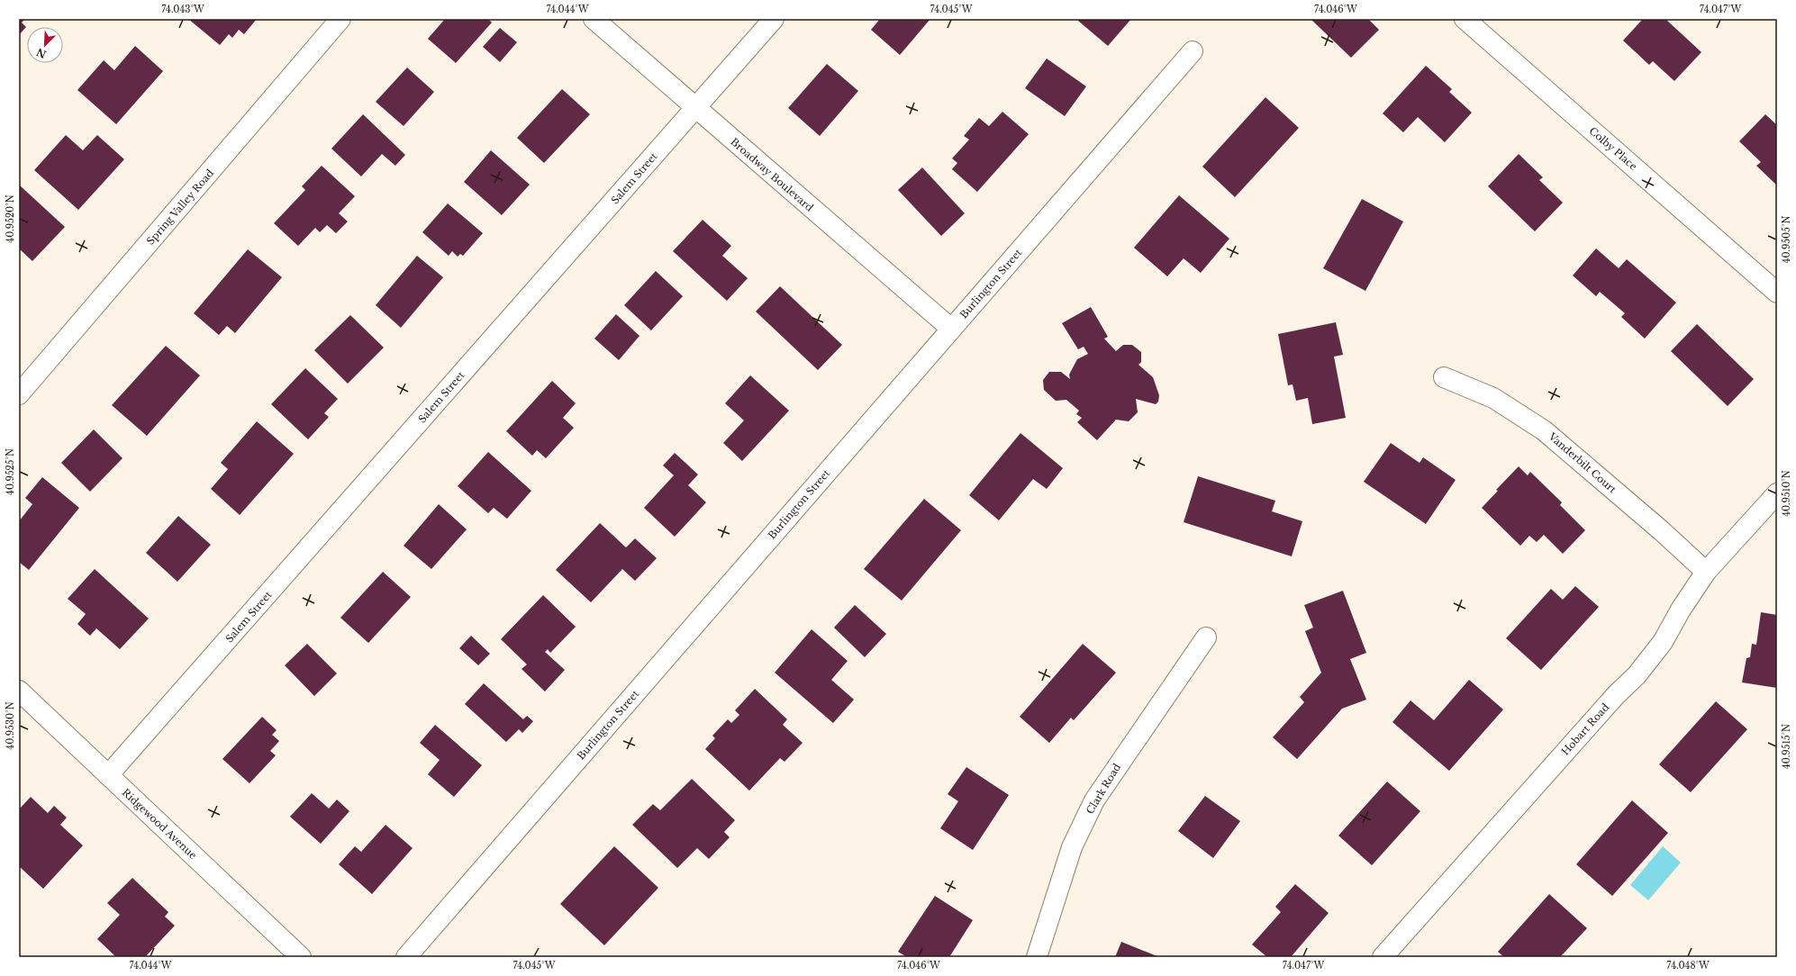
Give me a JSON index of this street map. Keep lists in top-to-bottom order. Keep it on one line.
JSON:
{"streets":{"street":["Colby Place","Broadway Boulevard","Salem Street","Spring Valley Road","Burlington Street","Vanderbilt Court","Hobart Road","Clark Road","Ridgewood Avenue"]},"crossings":[["Broadway Boulevard","Salem Street"],["Broadway Boulevard","Burlington Street"],["Salem Street","Ridgewood Avenue"],["Vanderbilt Court","Hobart Road"]],"north":"bottom left","coordinates":["74.043°W","74.044°W","74.045°W","74.046°W","74.047°W","40.9520°N","40.9505°N","40.9525°N","40.9510°N","40.9530°N","40.9515°N","74.048°W"]}
